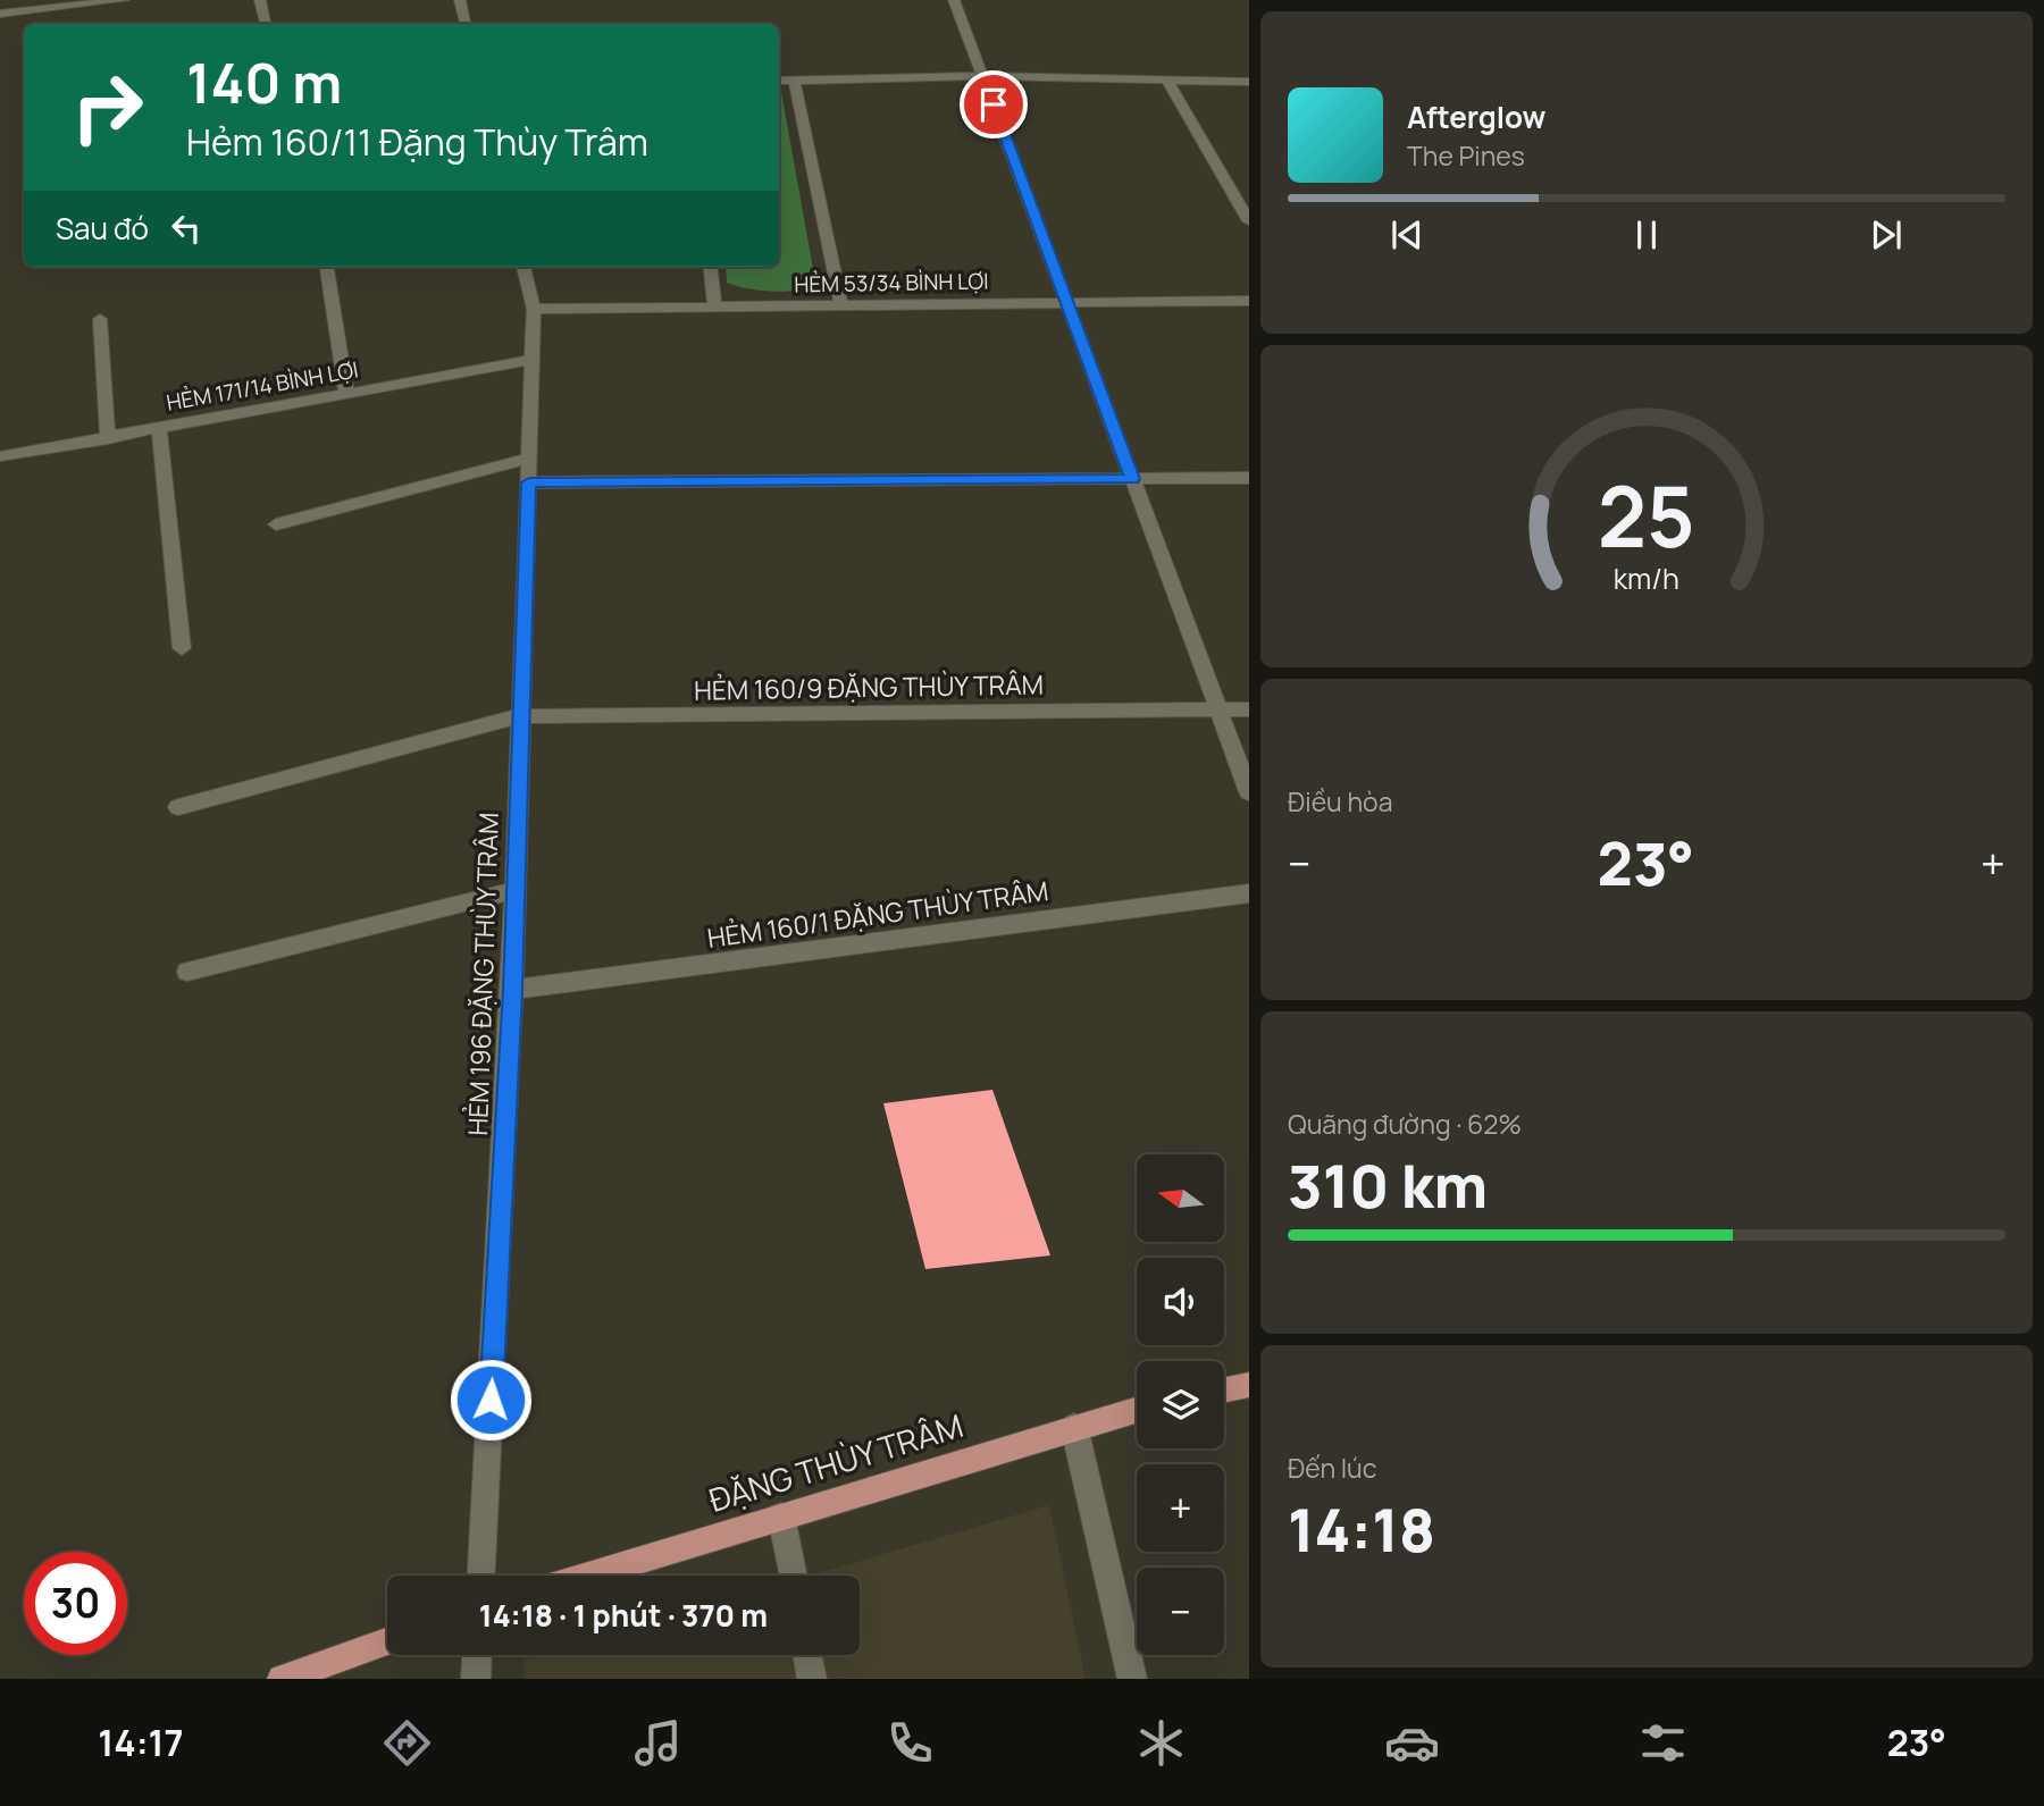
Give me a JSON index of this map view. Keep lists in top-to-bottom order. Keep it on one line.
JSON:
{"streets":{"main road":["ĐẶNG THÙY TRÂM"],"street":["HẺM 53/34 BÌNH LỢI","HẺM 171/14 BÌNH LỢI","HẺM 160/9 ĐẶNG THÙY TRÂM","HẺM 160/1 ĐẶNG THÙY TRÂM","HẺM 196 ĐẶNG THÙY TRÂM"]},"crossings":[["HẺM 53/34 BÌNH LỢI","HẺM 196 ĐẶNG THÙY TRÂM"],["HẺM 171/14 BÌNH LỢI","HẺM 196 ĐẶNG THÙY TRÂM"],["HẺM 160/9 ĐẶNG THÙY TRÂM","HẺM 196 ĐẶNG THÙY TRÂM"],["HẺM 160/1 ĐẶNG THÙY TRÂM","HẺM 196 ĐẶNG THÙY TRÂM"]],"north":"left","page":{"turn":["140 m","Hẻm 160/11 Đặng Thùy Trâm"],"song":["Afterglow","The Pines"],"then":"Sau đó","tile":["Điều hòa",["Quãng đường · 62%","310 km"],["Đến lúc","14:18"]],"heat":["−","23°","+"],"map_buttons":["+","−"],"limit":"30","trip":"14:18 · 1 phút · 370 m","tabs":["14:17","23°"],"gauge":["25","km/h"]}}
